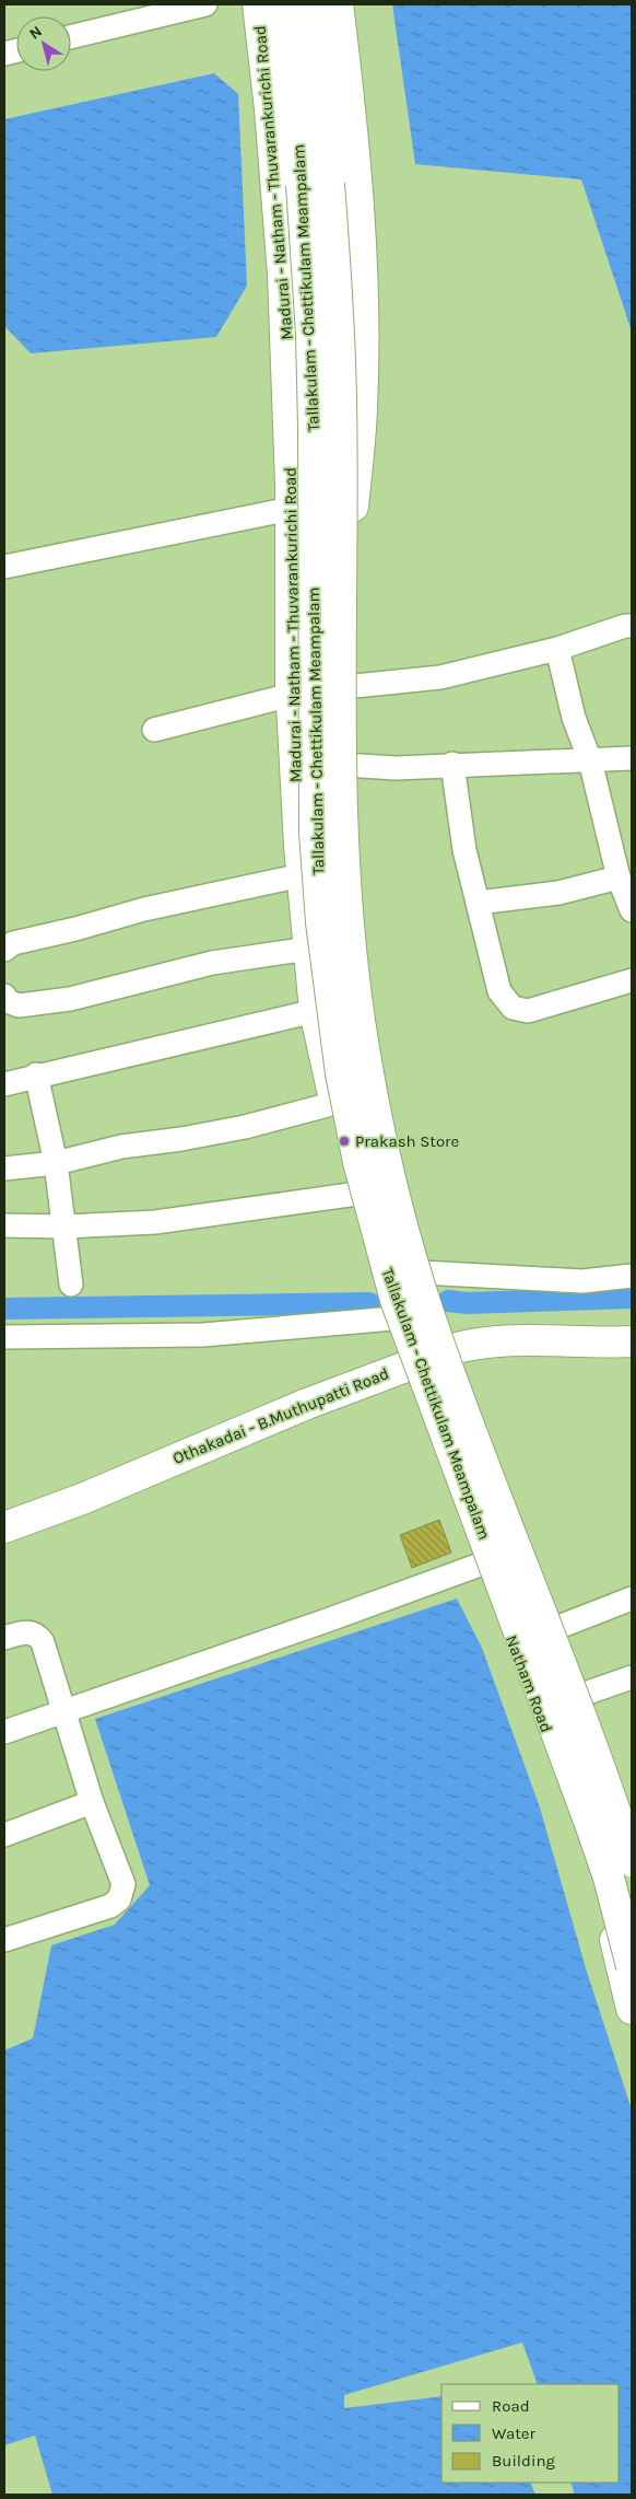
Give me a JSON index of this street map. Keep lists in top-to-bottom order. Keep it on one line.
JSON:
{"streets":{"main road":["Madurai - Natham - Thuvarankurichi Road","Tallakulam - Chettikulam Meampalam","Othakadai - B.Muthupatti Road","Natham Road"]},"crossings":[["Madurai - Natham - Thuvarankurichi Road","Othakadai - B.Muthupatti Road"],["Madurai - Natham - Thuvarankurichi Road","Natham Road"],["Othakadai - B.Muthupatti Road","Natham Road"]],"places":["Prakash Store"],"legend":["Road","Water","Building"],"north":"top left"}
